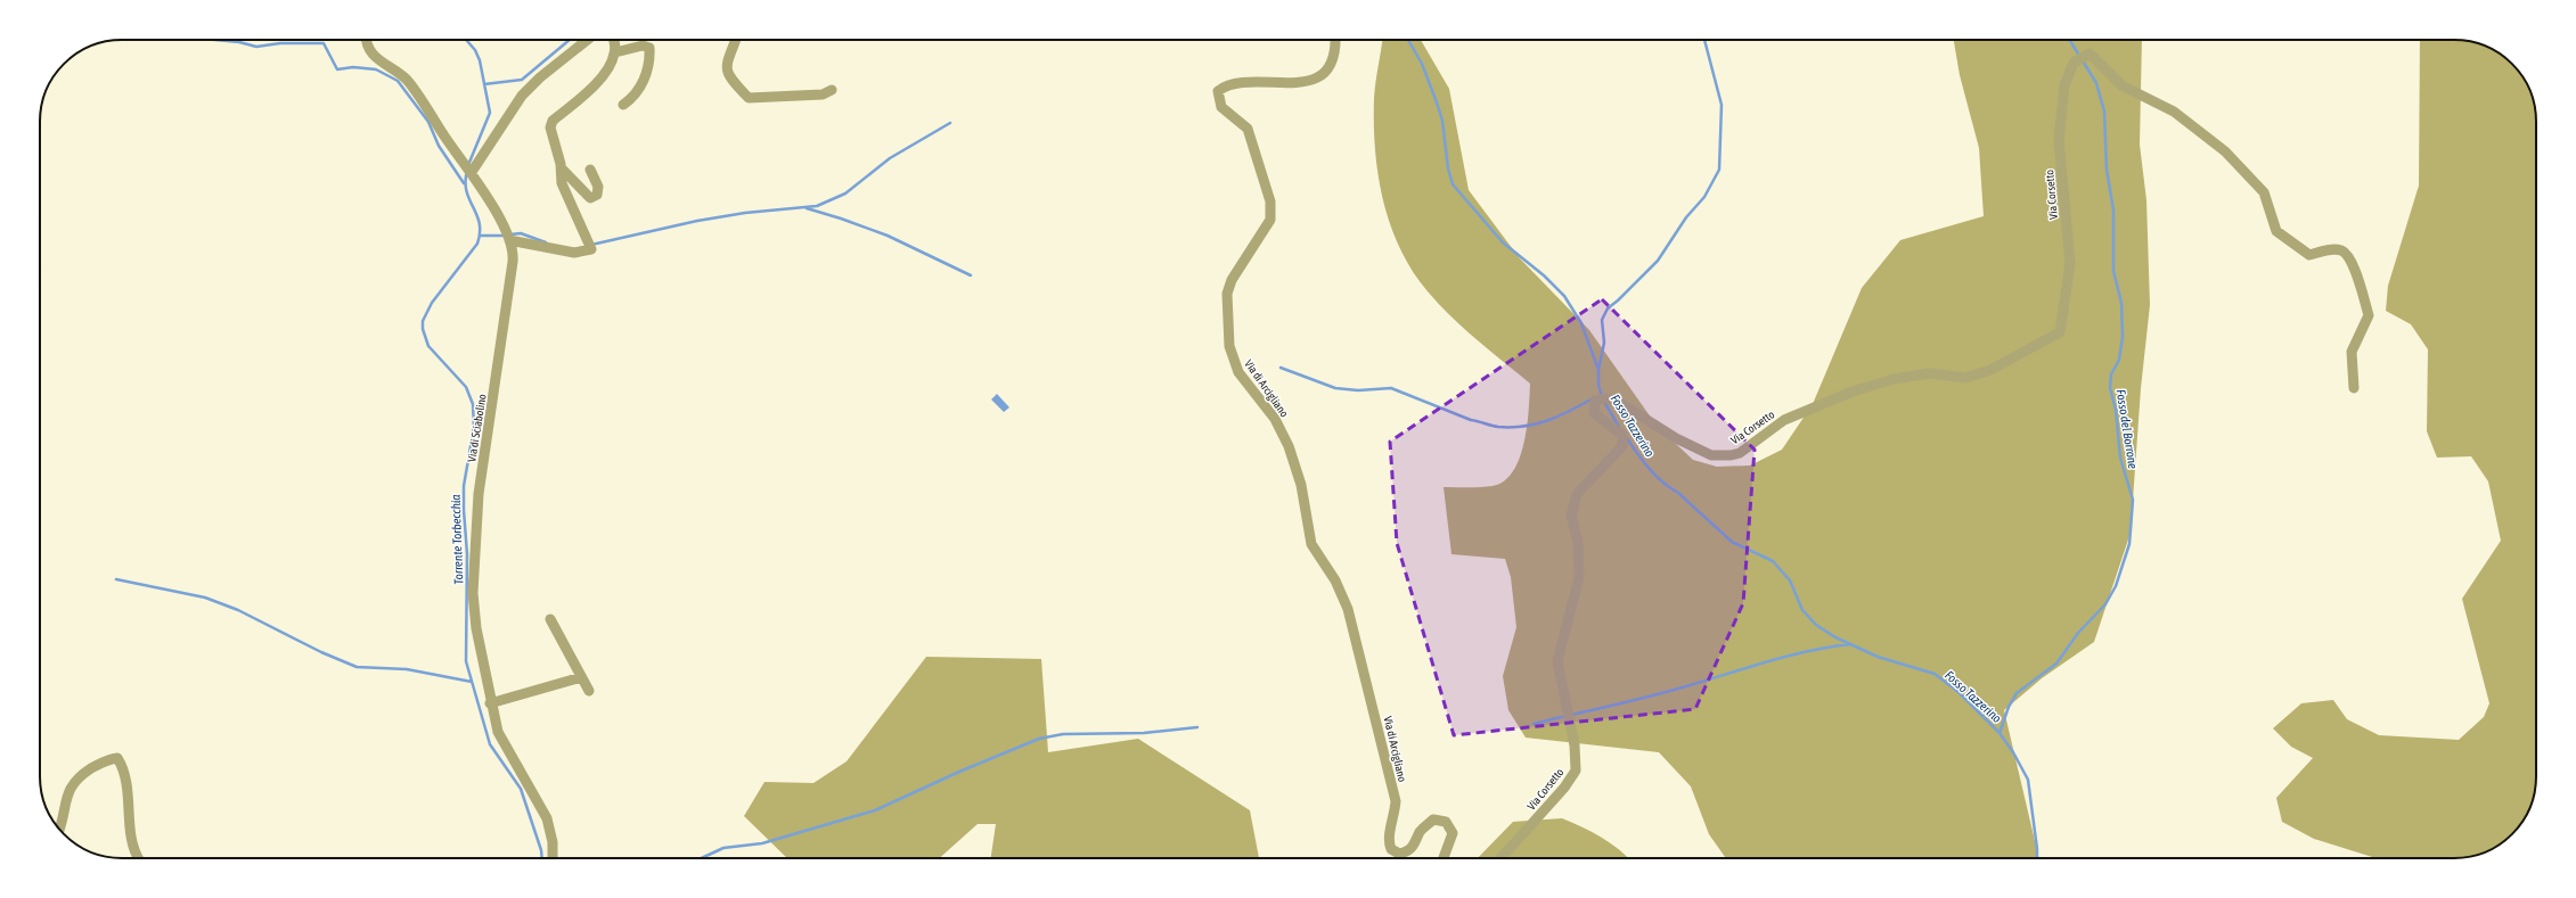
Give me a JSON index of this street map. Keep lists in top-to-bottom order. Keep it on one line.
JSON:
{"streets":{"street":["Via Corsetto","Via di Arcigliano","Via di Sciabolino"]},"water":["Fosso Tazzerino","Fosso del Borrone","Torrente Torbecchia"]}
